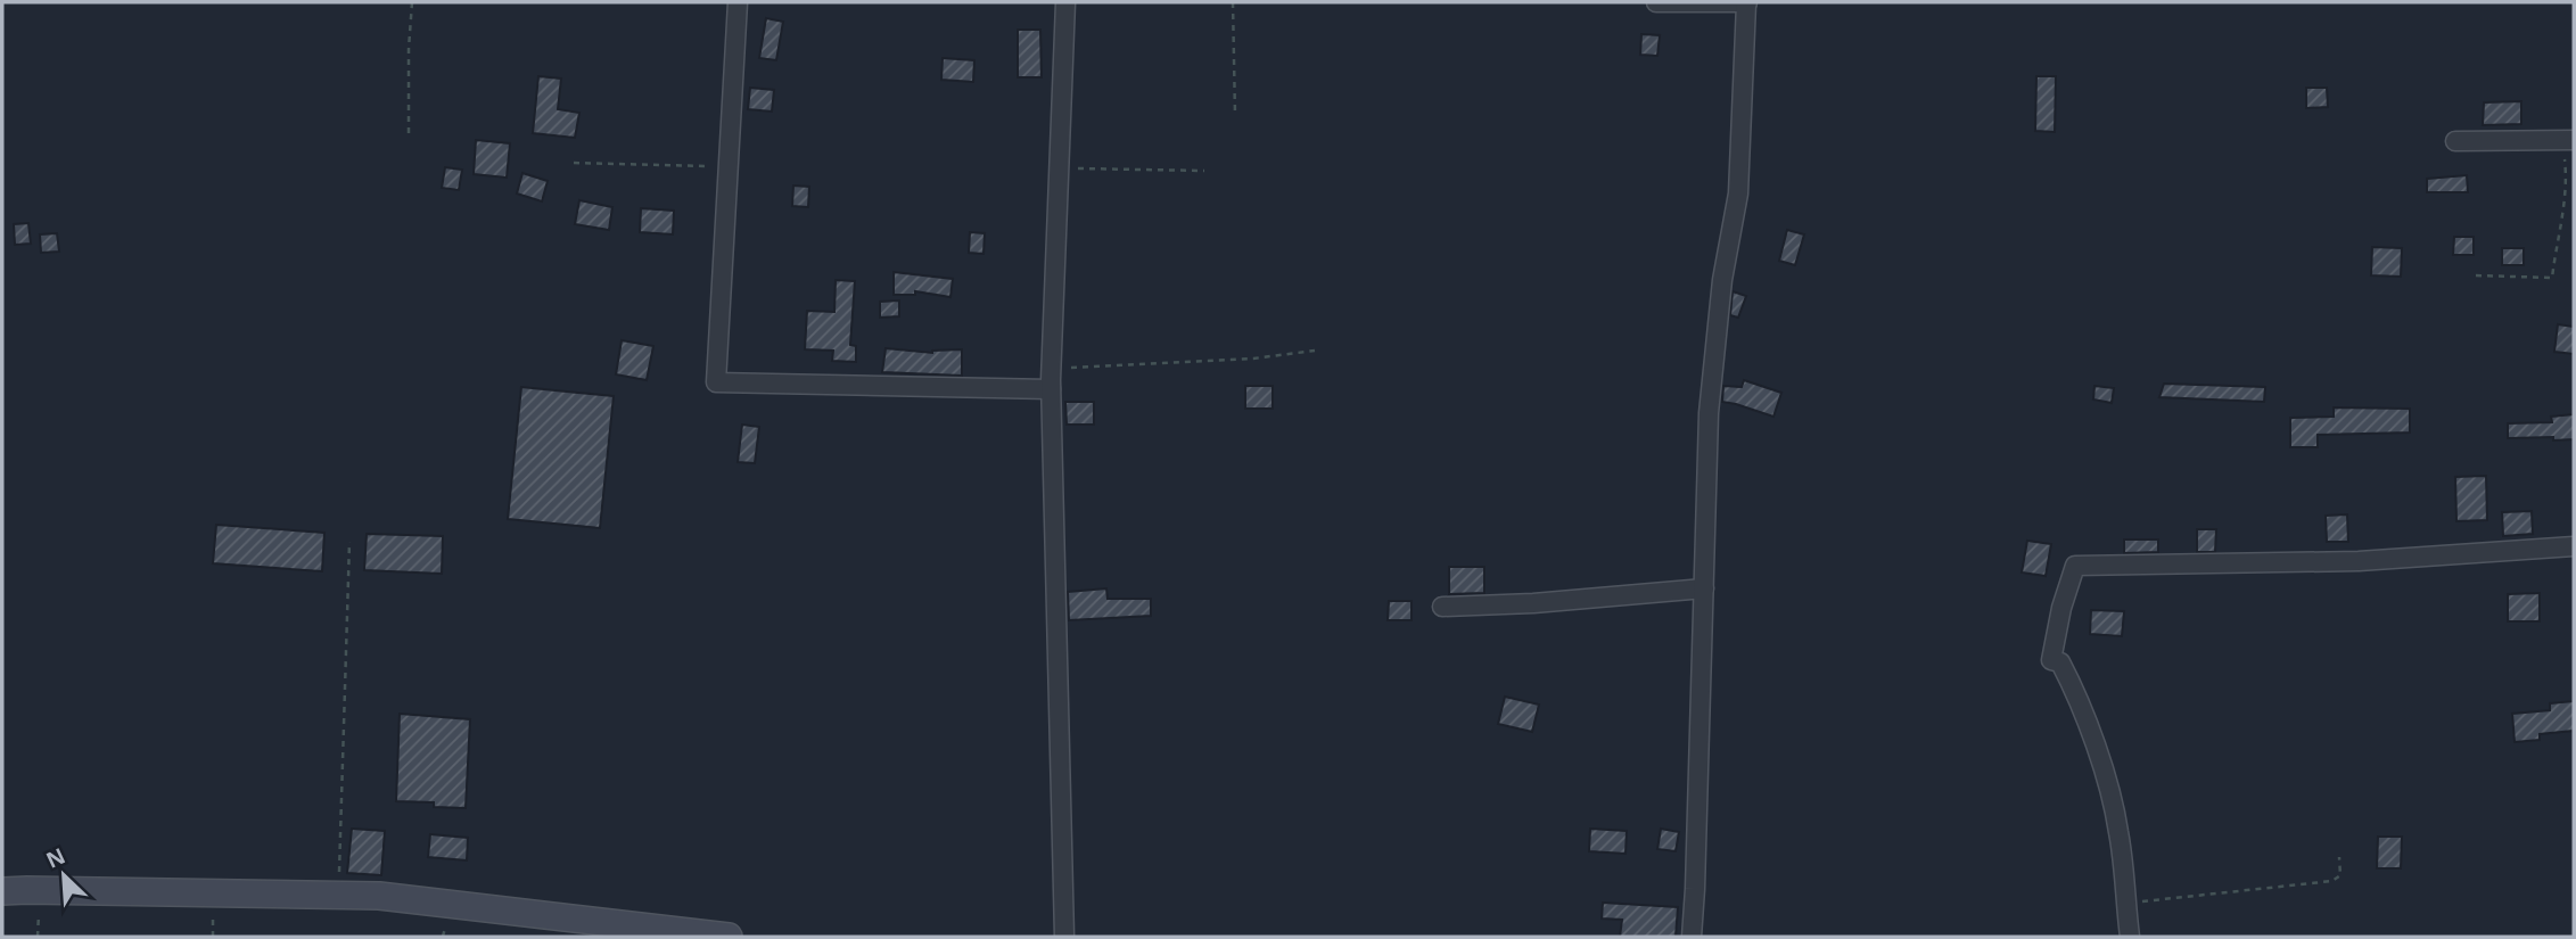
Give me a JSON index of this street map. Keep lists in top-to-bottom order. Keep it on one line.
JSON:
{"north":"top left"}
